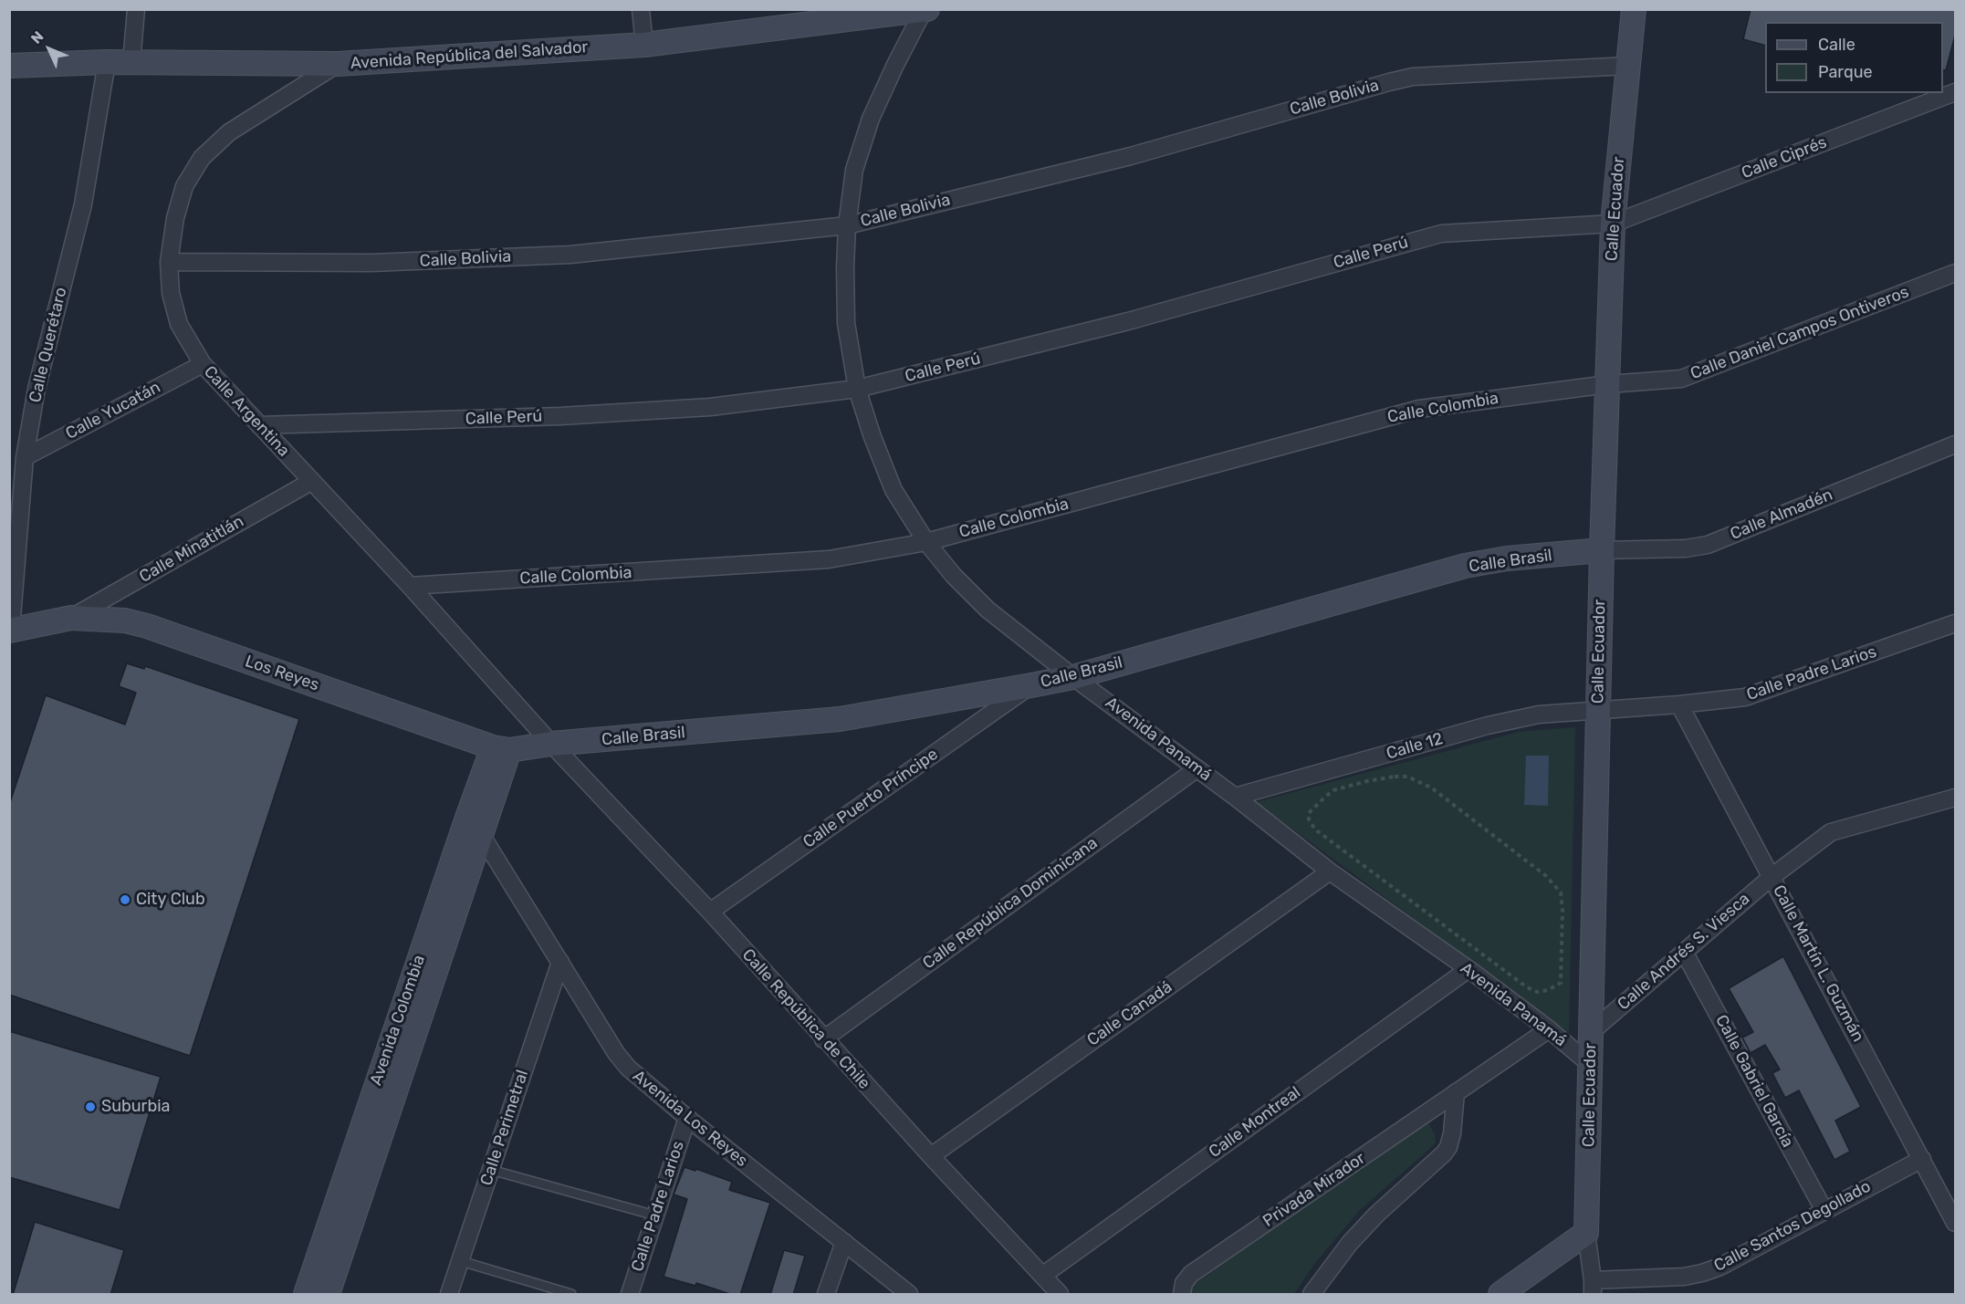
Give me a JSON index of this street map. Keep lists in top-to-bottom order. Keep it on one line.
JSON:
{"streets":{"street":["Avenida República del Salvador","Calle Bolivia","Calle Ciprés","Calle Ecuador","Calle Perú","Calle Daniel Campos Ontiveros","Calle Querétaro","Calle Colombia","Calle Yucatán","Calle Argentina","Calle Almadén","Calle Minatitlán","Calle Brasil","Los Reyes","Calle Padre Larios","Avenida Panamá","Calle 12","Calle Puerto Príncipe","Calle República Dominicana","Calle Andrés S. Viesca","Calle Martín L. Guzmán","Calle Canadá","Calle República de Chile","Avenida Colombia","Calle Gabriel García","Avenida Los Reyes","Calle Montreal","Calle Perimetral","Privada Mirador","Calle Santos Degollado"]},"crossings":[["Avenida República del Salvador","Calle Querétaro"],["Avenida República del Salvador","Calle Argentina"],["Avenida República del Salvador","Avenida Panamá"],["Calle Bolivia","Calle Ecuador"],["Calle Bolivia","Calle Argentina"],["Calle Bolivia","Avenida Panamá"],["Calle Ciprés","Calle Ecuador"],["Calle Ciprés","Calle Perú"],["Calle Ecuador","Calle Perú"],["Calle Ecuador","Calle Daniel Campos Ontiveros"],["Calle Ecuador","Calle Colombia"],["Calle Ecuador","Calle Almadén"],["Calle Ecuador","Calle Brasil"],["Calle Ecuador","Calle Padre Larios"],["Calle Ecuador","Avenida Panamá"],["Calle Ecuador","Calle 12"],["Calle Ecuador","Calle Andrés S. Viesca"],["Calle Ecuador","Calle Santos Degollado"],["Calle Perú","Calle Argentina"],["Calle Perú","Avenida Panamá"],["Calle Daniel Campos Ontiveros","Calle Colombia"],["Calle Querétaro","Calle Yucatán"],["Calle Querétaro","Los Reyes"],["Calle Colombia","Calle Argentina"],["Calle Colombia","Avenida Panamá"],["Calle Yucatán","Calle Argentina"],["Calle Argentina","Calle Minatitlán"],["Calle Argentina","Calle Brasil"],["Calle Argentina","Los Reyes"],["Calle Argentina","Calle República de Chile"],["Calle Almadén","Calle Brasil"],["Calle Minatitlán","Los Reyes"],["Calle Brasil","Los Reyes"],["Calle Brasil","Avenida Panamá"],["Calle Brasil","Calle Puerto Príncipe"],["Calle Brasil","Calle República de Chile"],["Los Reyes","Calle República de Chile"],["Los Reyes","Avenida Colombia"],["Calle Padre Larios","Calle 12"],["Calle Padre Larios","Calle Martín L. Guzmán"],["Calle Padre Larios","Avenida Los Reyes"],["Avenida Panamá","Calle 12"],["Avenida Panamá","Calle República Dominicana"],["Avenida Panamá","Calle Canadá"],["Avenida Panamá","Calle Montreal"],["Avenida Panamá","Privada Mirador"],["Calle Puerto Príncipe","Calle República de Chile"],["Calle República Dominicana","Calle República de Chile"],["Calle Andrés S. Viesca","Calle Martín L. Guzmán"],["Calle Andrés S. Viesca","Calle Gabriel García"],["Calle Martín L. Guzmán","Calle Santos Degollado"],["Calle Canadá","Calle República de Chile"],["Calle República de Chile","Calle Montreal"],["Avenida Colombia","Avenida Los Reyes"],["Calle Gabriel García","Calle Santos Degollado"],["Avenida Los Reyes","Calle Perimetral"]],"places":["City Club","Suburbia"],"legend":["Calle","Parque"],"north":"top left"}
